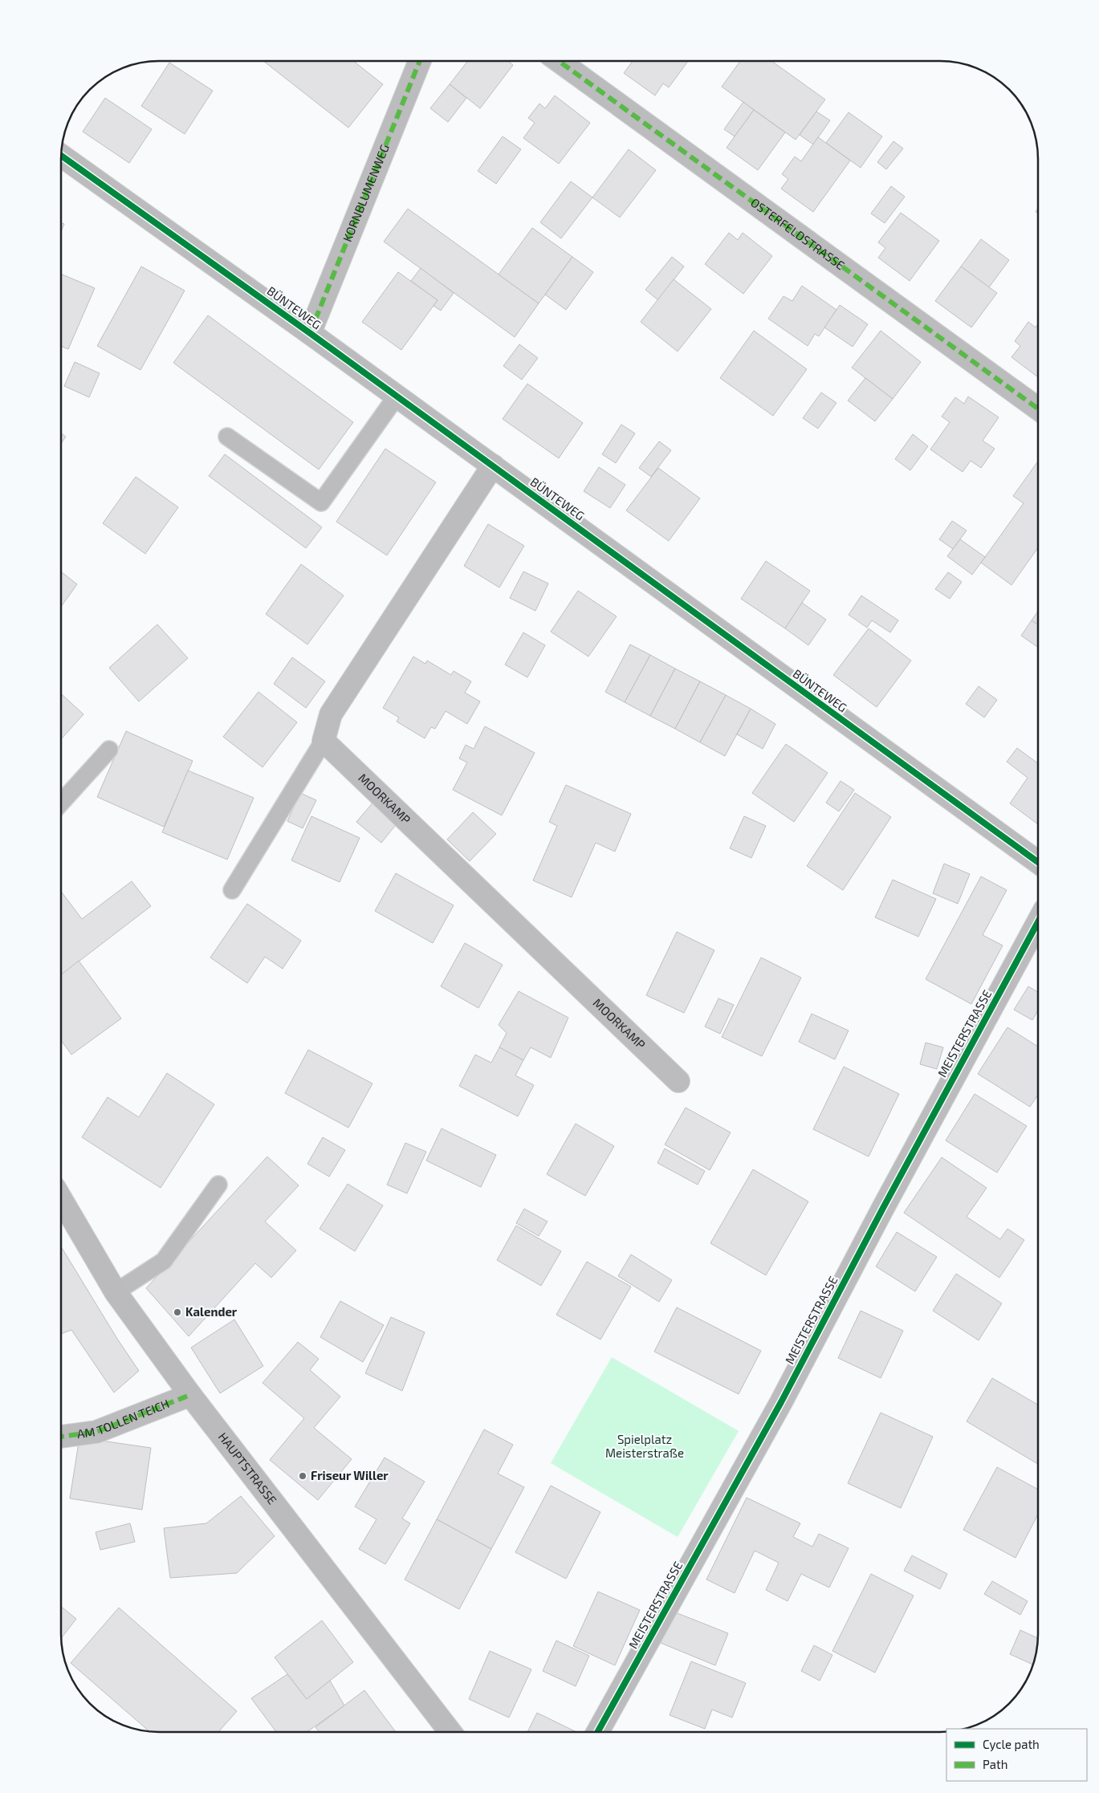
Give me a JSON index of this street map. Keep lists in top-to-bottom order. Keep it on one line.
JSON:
{"streets":{"street":["KORNBLUMENWEG","OSTERFELDSTRASSE","BÜNTEWEG","MOORKAMP","MEISTERSTRASSE","AM TOLLEN TEICH","HAUPTSTRASSE"]},"crossings":[["KORNBLUMENWEG","BÜNTEWEG"],["AM TOLLEN TEICH","HAUPTSTRASSE"]],"parks":["Spielplatz Meisterstraße"],"places":["Kalender","Friseur Willer"],"legend":["Cycle path","Path"]}
